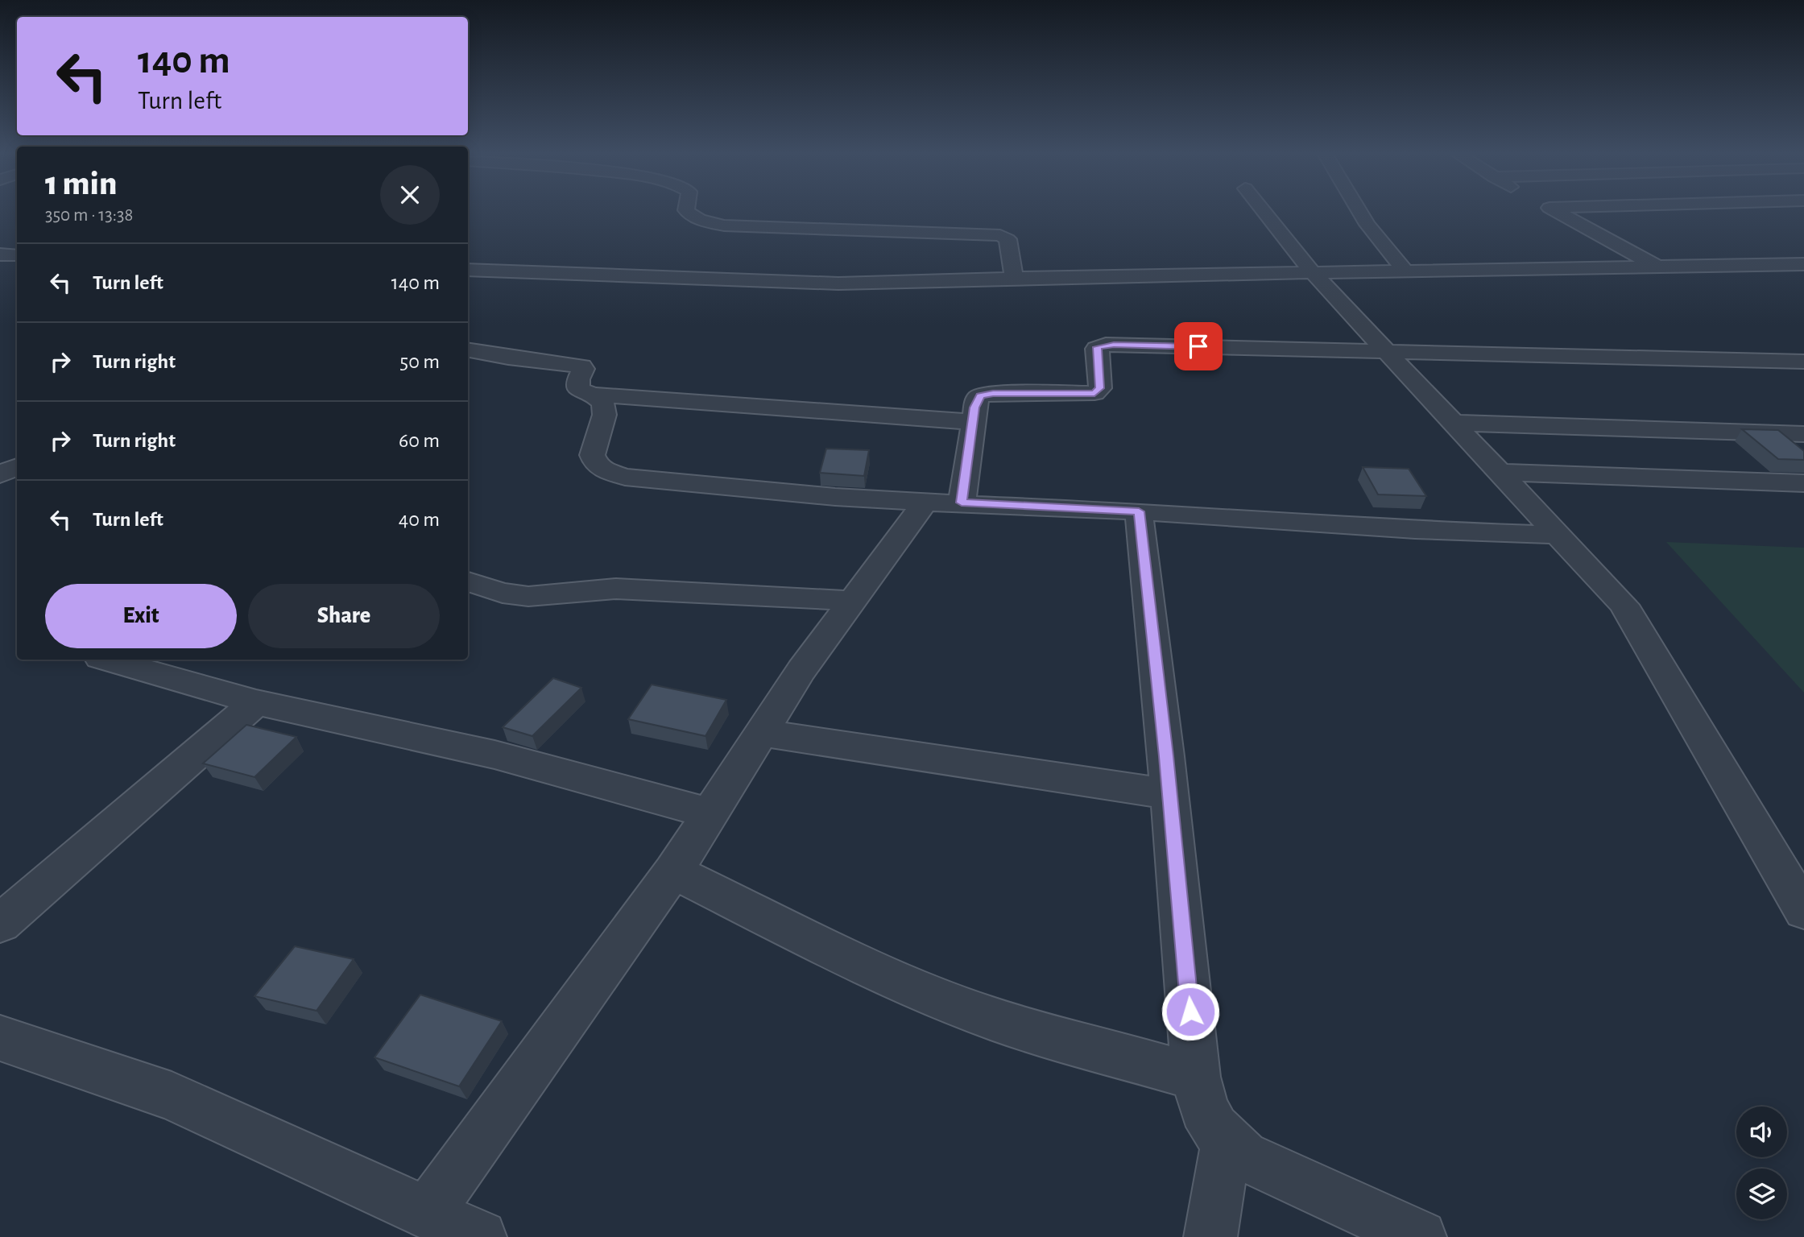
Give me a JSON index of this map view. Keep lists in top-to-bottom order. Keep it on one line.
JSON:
{"page":{"turn":["140 m","Turn left"],"heading":["1 min","350 m · 13:38"],"list":[{"name":"Turn left","value":"140 m"},{"name":"Turn right","value":"50 m"},{"name":"Turn right","value":"60 m"},{"name":"Turn left","value":"40 m"}],"buttons":["Exit","Share"]}}
